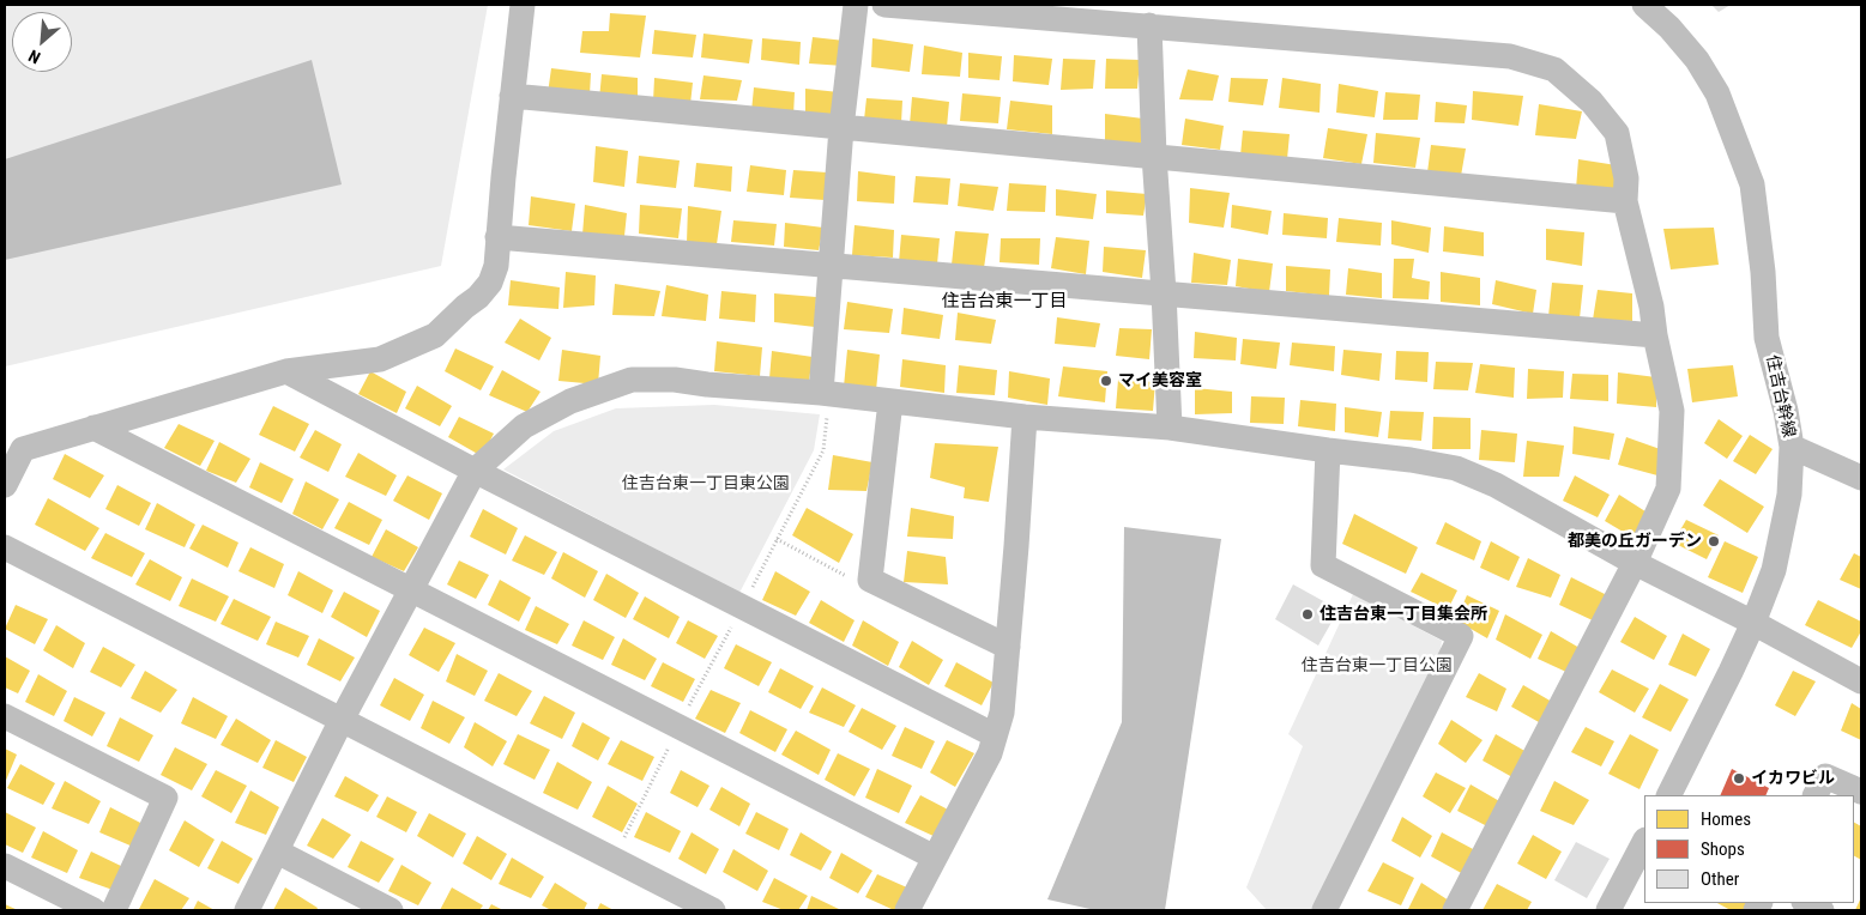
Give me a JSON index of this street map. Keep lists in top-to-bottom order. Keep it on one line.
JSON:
{"streets":{"street":["住吉台幹線"]},"districts":["住吉台東一丁目"],"parks":["住吉台東一丁目東公園","住吉台東一丁目公園"],"places":["マイ美容室","都美の丘ガーデン","住吉台東一丁目集会所","イカワビル"],"legend":["Homes","Shops","Other"],"north":"bottom left"}
